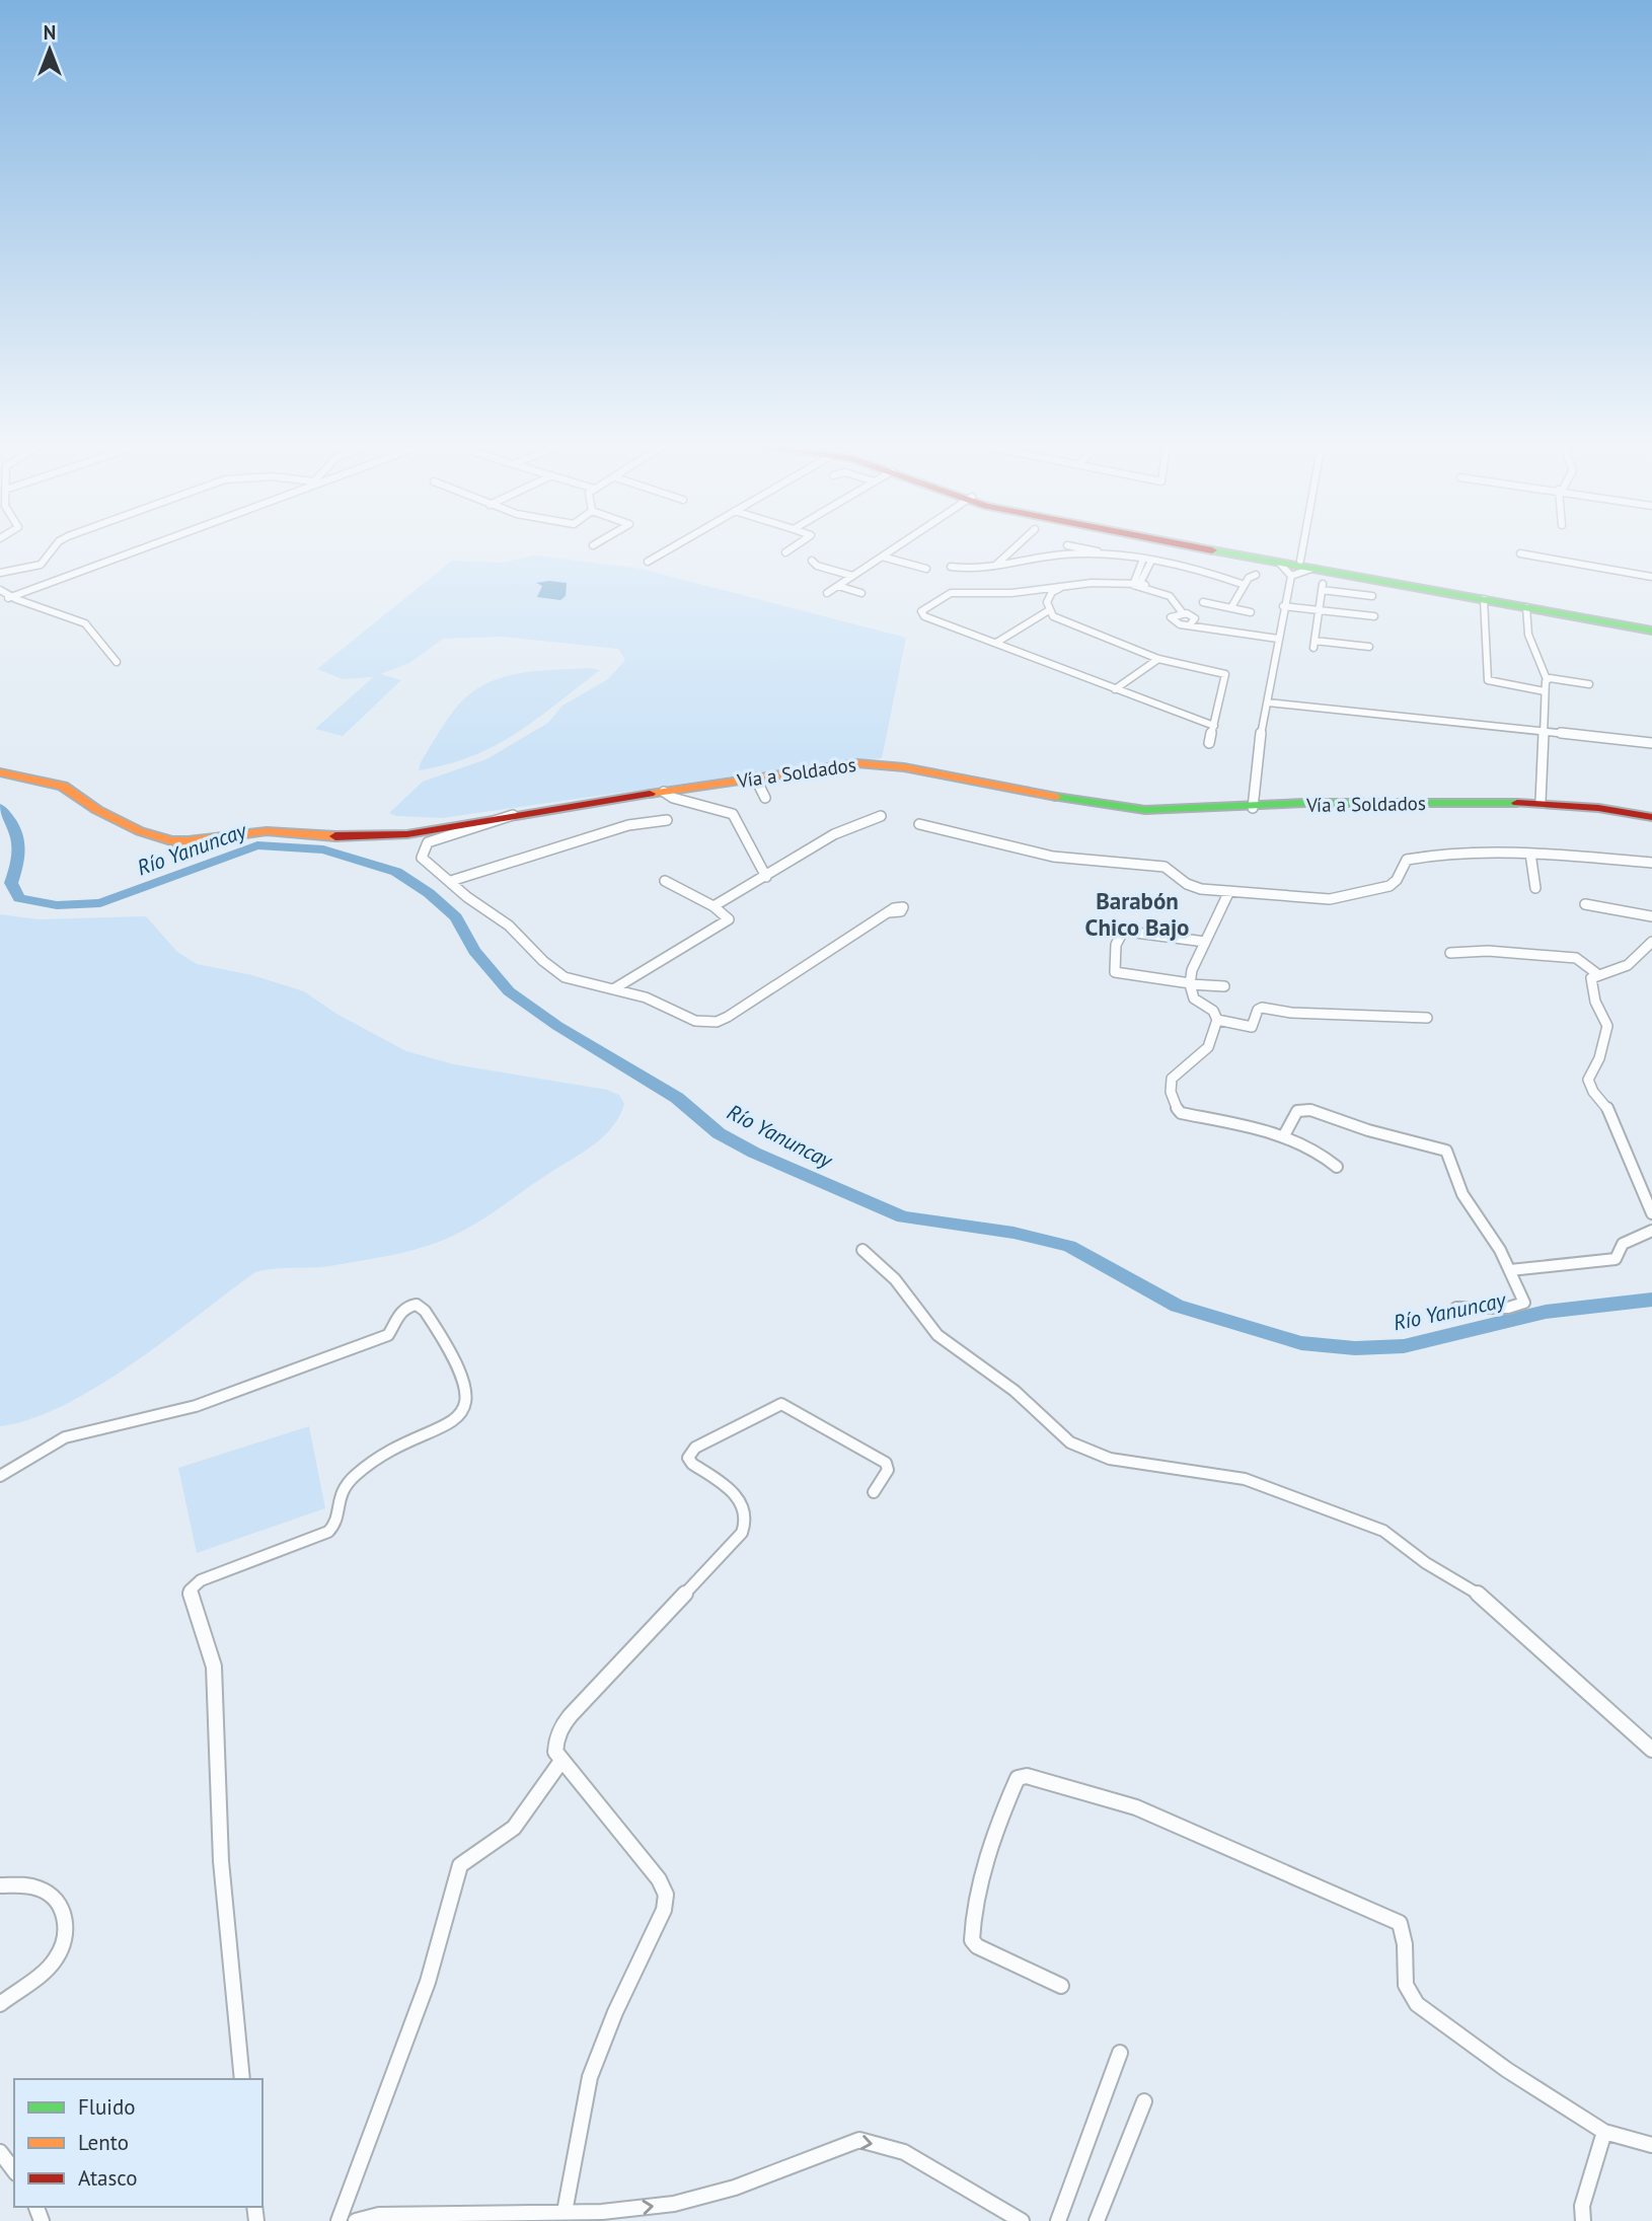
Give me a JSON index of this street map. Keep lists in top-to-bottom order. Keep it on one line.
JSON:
{"streets":{"main road":["Vía a Soldados"]},"districts":["Barabón Chico Bajo"],"water":["Río Yanuncay"],"legend":["Fluido","Lento","Atasco"],"north":"top"}
